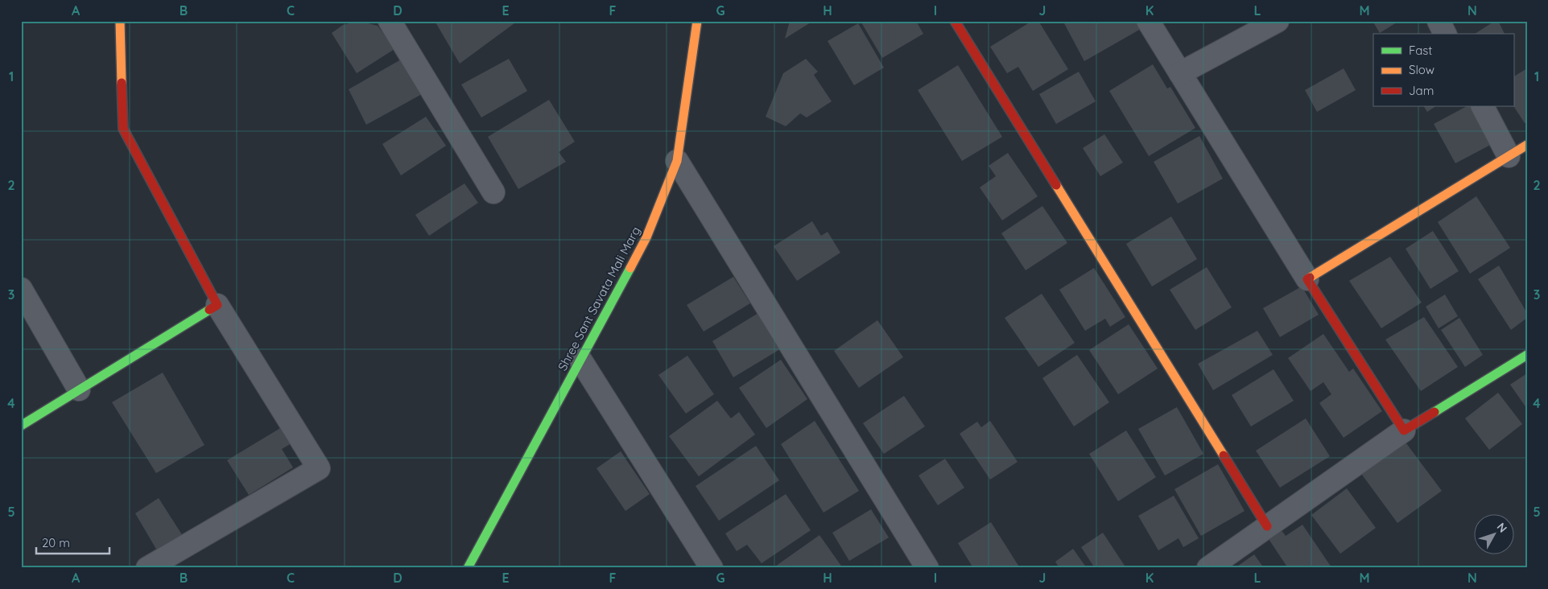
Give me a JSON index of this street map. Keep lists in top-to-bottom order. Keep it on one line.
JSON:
{"streets":{"street":["Shree Sant Savata Mali Marg"]},"legend":["Fast","Slow","Jam"],"scale_bar":"20 m","north":"top right","grid":{"columns":["A","B","C","D","E","F","G","H","I","J","K","L","M","N"],"rows":["1","2","3","4","5"]}}
